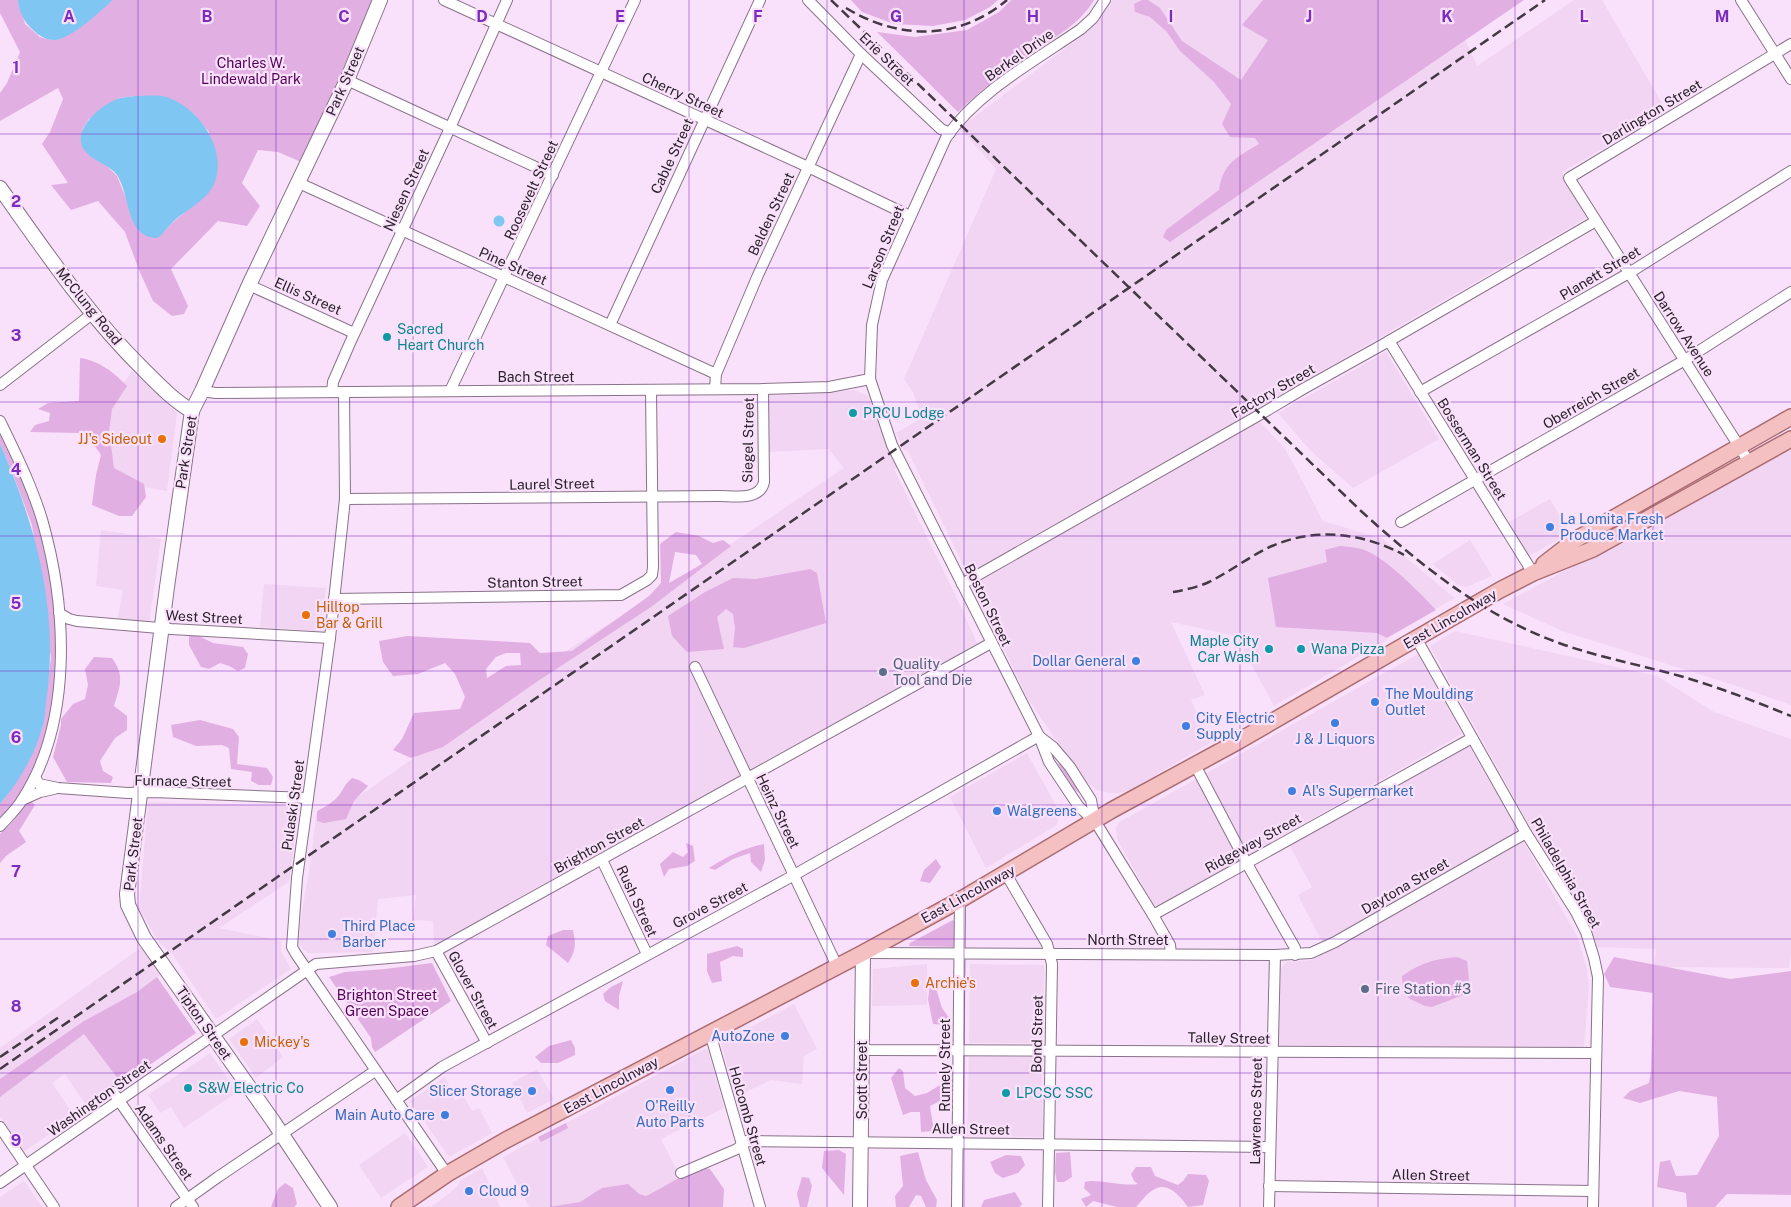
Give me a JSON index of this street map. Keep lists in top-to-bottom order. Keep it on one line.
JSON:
{"streets":{"main road":["East Lincolnway"],"street":["Berkel Drive","Erie Street","Park Street","Cherry Street","Darlington Street","Cable Street","Niesen Street","Roosevelt Street","Belden Street","Larson Street","Pine Street","Planett Street","Ellis Street","McClung Road","Darrow Avenue","Bach Street","Factory Street","Oberreich Street","Siegel Street","Bosserman Street","Laurel Street","Stanton Street","Boston Street","West Street","Furnace Street","Pulaski Street","Heinz Street","Ridgeway Street","Brighton Street","Philadelphia Street","Daytona Street","Rush Street","Grove Street","North Street","Glover Street","Tipton Street","Bond Street","Talley Street","Rumely Street","Scott Street","Washington Street","Lawrence Street","Holcomb Street","Allen Street","Adams Street"]},"crossings":[["Berkel Drive","Erie Street"],["Berkel Drive","Larson Street"],["Erie Street","Belden Street"],["Erie Street","Larson Street"],["Park Street","Pine Street"],["Park Street","Ellis Street"],["Park Street","McClung Road"],["Park Street","Bach Street"],["Park Street","West Street"],["Park Street","Furnace Street"],["Park Street","Tipton Street"],["Cherry Street","Cable Street"],["Cherry Street","Niesen Street"],["Cherry Street","Roosevelt Street"],["Cherry Street","Belden Street"],["Cherry Street","Larson Street"],["Darlington Street","Darrow Avenue"],["Darlington Street","Factory Street"],["Cable Street","Pine Street"],["Niesen Street","Pine Street"],["Niesen Street","Ellis Street"],["Niesen Street","Bach Street"],["Roosevelt Street","Pine Street"],["Roosevelt Street","Bach Street"],["Belden Street","Pine Street"],["Belden Street","Bach Street"],["Larson Street","Bach Street"],["Larson Street","Boston Street"],["Planett Street","Darrow Avenue"],["Planett Street","Bosserman Street"],["Darrow Avenue","Factory Street"],["Darrow Avenue","Oberreich Street"],["Darrow Avenue","East Lincolnway"],["Bach Street","Siegel Street"],["Bach Street","Boston Street"],["Bach Street","Pulaski Street"],["Factory Street","Bosserman Street"],["Factory Street","Boston Street"],["Oberreich Street","Bosserman Street"],["Siegel Street","Laurel Street"],["Bosserman Street","East Lincolnway"],["Laurel Street","Stanton Street"],["Laurel Street","Pulaski Street"],["Stanton Street","Pulaski Street"],["Boston Street","East Lincolnway"],["Boston Street","Ridgeway Street"],["Boston Street","Brighton Street"],["Boston Street","Grove Street"],["Boston Street","North Street"],["West Street","Pulaski Street"],["East Lincolnway","Pulaski Street"],["East Lincolnway","Heinz Street"],["East Lincolnway","Philadelphia Street"],["East Lincolnway","North Street"],["East Lincolnway","Bond Street"],["East Lincolnway","Scott Street"],["East Lincolnway","Holcomb Street"],["Furnace Street","Pulaski Street"],["Pulaski Street","Brighton Street"],["Pulaski Street","Grove Street"],["Heinz Street","Brighton Street"],["Heinz Street","Grove Street"],["Ridgeway Street","Philadelphia Street"],["Brighton Street","Rush Street"],["Brighton Street","Glover Street"],["Brighton Street","Tipton Street"],["Brighton Street","Washington Street"],["Philadelphia Street","Daytona Street"],["Philadelphia Street","Talley Street"],["Philadelphia Street","Allen Street"],["Daytona Street","North Street"],["Rush Street","Grove Street"],["Grove Street","Glover Street"],["North Street","Bond Street"],["North Street","Rumely Street"],["North Street","Scott Street"],["North Street","Lawrence Street"],["Tipton Street","Washington Street"],["Bond Street","Talley Street"],["Bond Street","Allen Street"],["Talley Street","Rumely Street"],["Talley Street","Scott Street"],["Talley Street","Lawrence Street"],["Rumely Street","Allen Street"],["Scott Street","Allen Street"],["Washington Street","Adams Street"],["Lawrence Street","Allen Street"],["Holcomb Street","Allen Street"]],"parks":["Charles W. Lindewald Park","Brighton Street Green Space"],"places":["Sacred Heart Church","PRCU Lodge","JJ's Sideout","La Lomita Fresh Produce Market","Hilltop Bar & Grill","Maple City Car Wash","Wana Pizza","Dollar General","Quality Tool and Die","The Moulding Outlet","J & J Liquors","City Electric Supply","Al's Supermarket","Walgreens","Third Place Barber","Archie's","Fire Station #3","AutoZone","Mickey's","S&W Electric Co","O'Reilly Auto Parts","Slicer Storage","LPCSC SSC","Main Auto Care","Cloud 9"],"grid":{"columns":["A","B","C","D","E","F","G","H","I","J","K","L","M"],"rows":["1","2","3","4","5","6","7","8","9"]}}
